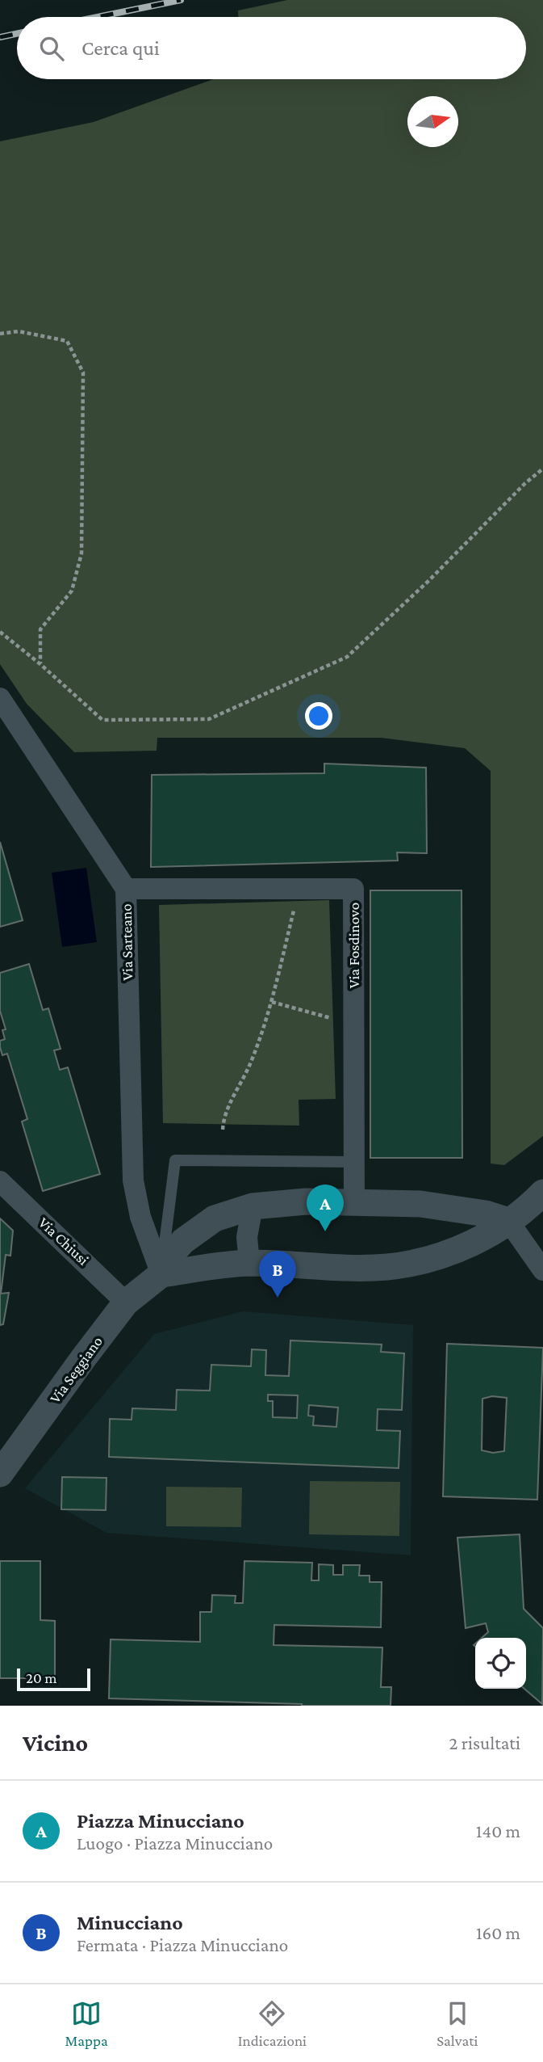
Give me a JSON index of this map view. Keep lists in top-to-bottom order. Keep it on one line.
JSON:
{"streets":{"street":["Via Sarteano","Via Fosdinovo","Via Chiusi","Via Seggiano"]},"crossings":[["Via Sarteano","Via Fosdinovo"],["Via Sarteano","Via Seggiano"],["Via Chiusi","Via Seggiano"]],"scale_bar":"20 m","north":"right","page":{"search":"Cerca qui","pins":["A","B"],"scale":"20 m","heading":["Vicino","2 risultati"],"list":[{"mark":"A","name":"Piazza Minucciano","note":"Luogo · Piazza Minucciano","value":"140 m"},{"mark":"B","name":"Minucciano","note":"Fermata · Piazza Minucciano","value":"160 m"}],"nav":["Mappa","Indicazioni","Salvati"]}}
